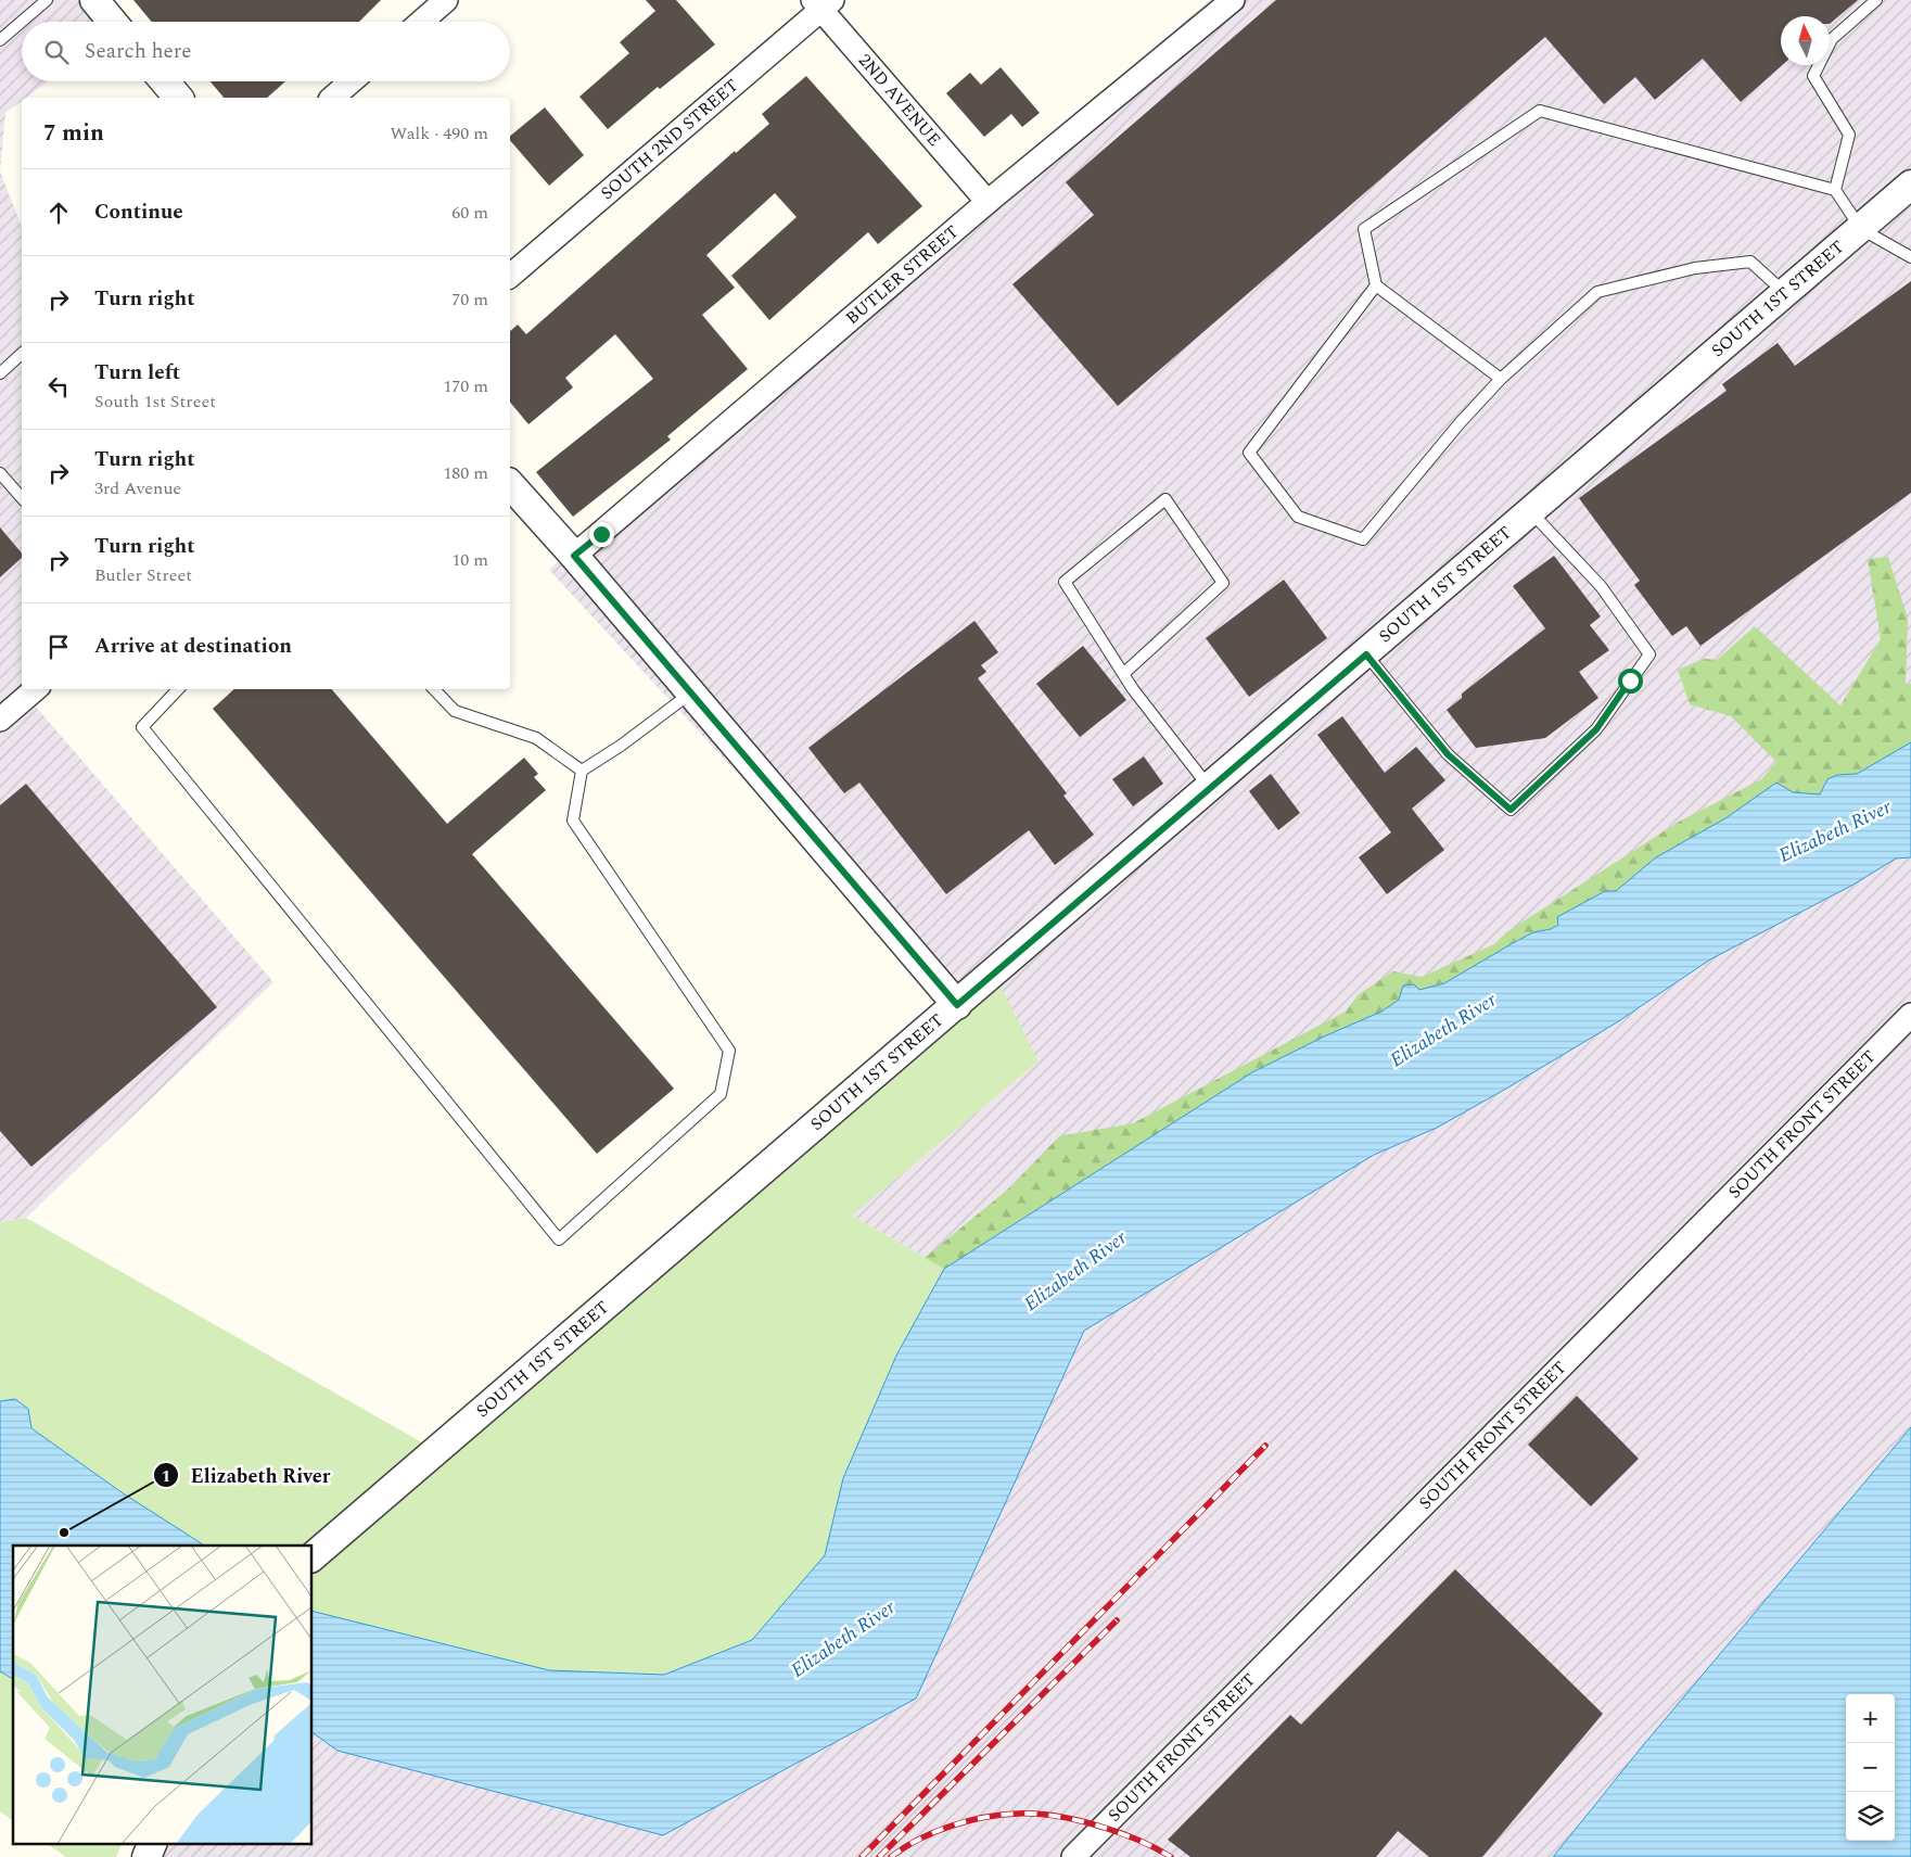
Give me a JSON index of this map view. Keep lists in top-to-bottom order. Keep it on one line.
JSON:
{"streets":{"street":["2ND AVENUE","SOUTH 2ND STREET","BUTLER STREET","SOUTH 1ST STREET","SOUTH FRONT STREET"]},"crossings":[["2ND AVENUE","SOUTH 2ND STREET"],["2ND AVENUE","BUTLER STREET"]],"water":["Elizabeth River"],"places":["Elizabeth River"],"north":"top","page":{"search":"Search here","heading":["7 min","Walk · 490 m"],"list":[["Continue","60 m"],["Turn right","70 m"],["Turn left","South 1st Street","170 m"],["Turn right","3rd Avenue","180 m"],["Turn right","Butler Street","10 m"],"Arrive at destination"],"map_buttons":["+","−"]}}
